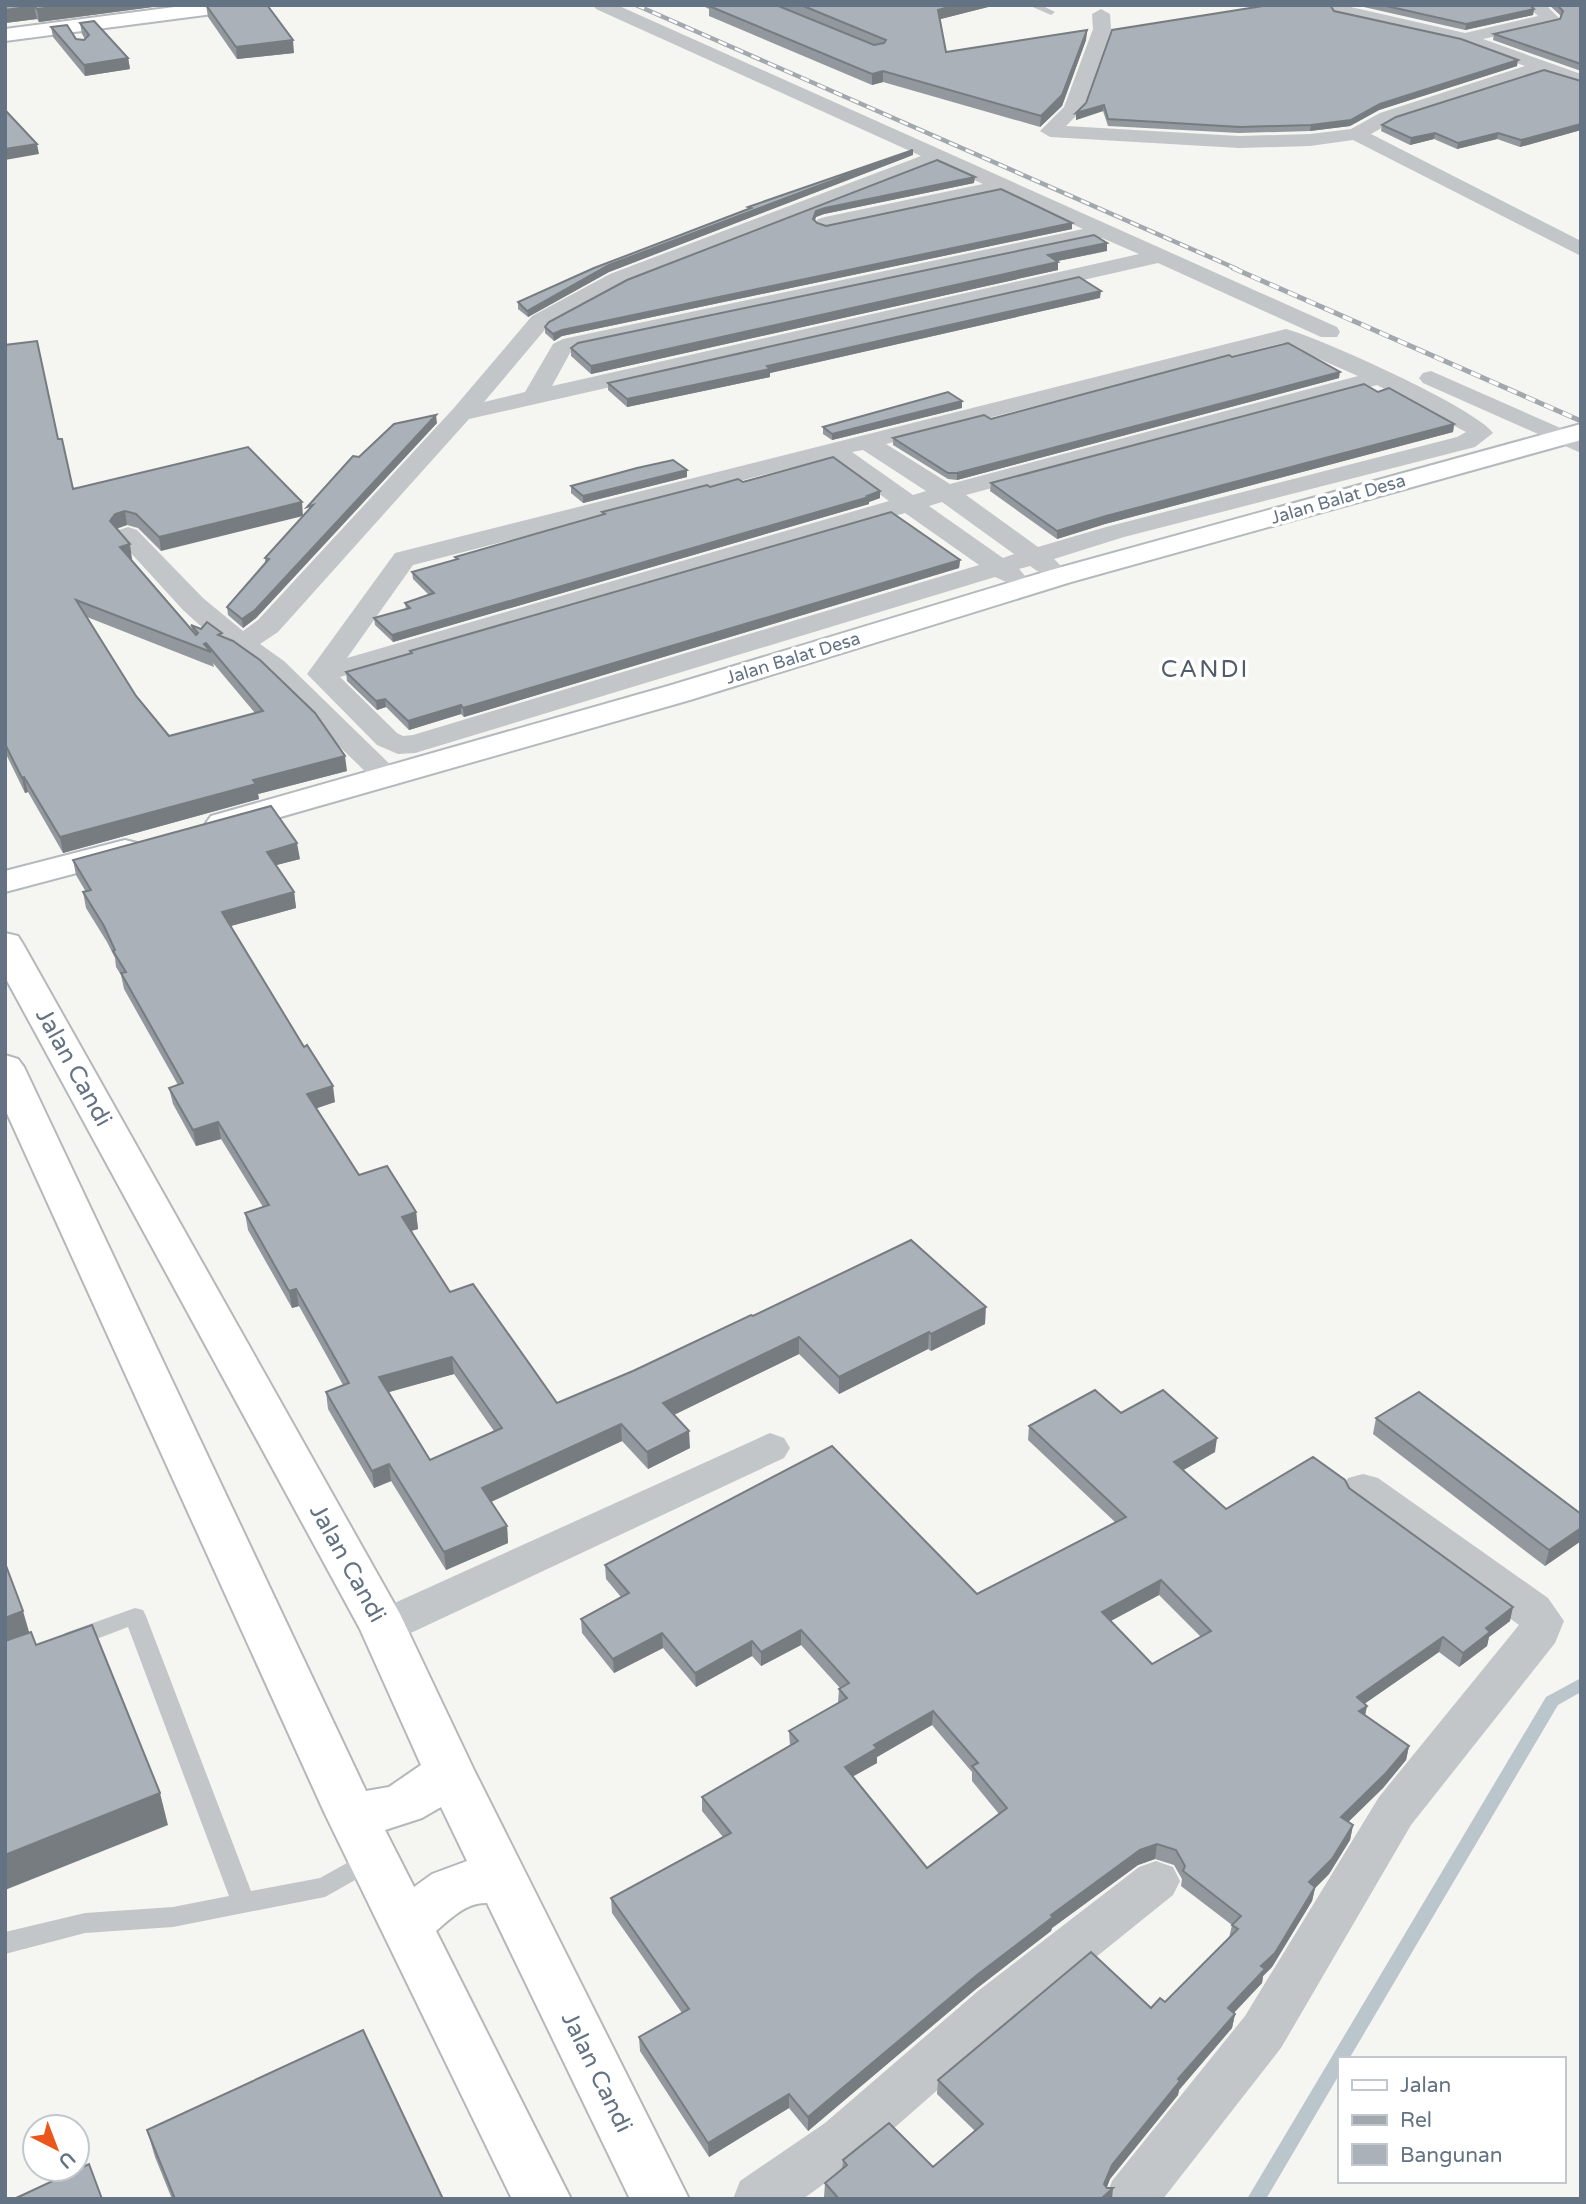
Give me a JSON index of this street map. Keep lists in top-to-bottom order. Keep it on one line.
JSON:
{"streets":{"main road":["Jalan Balat Desa","Jalan Candi"]},"districts":["CANDI"],"legend":["Jalan","Rel","Bangunan"],"north":"bottom right"}
